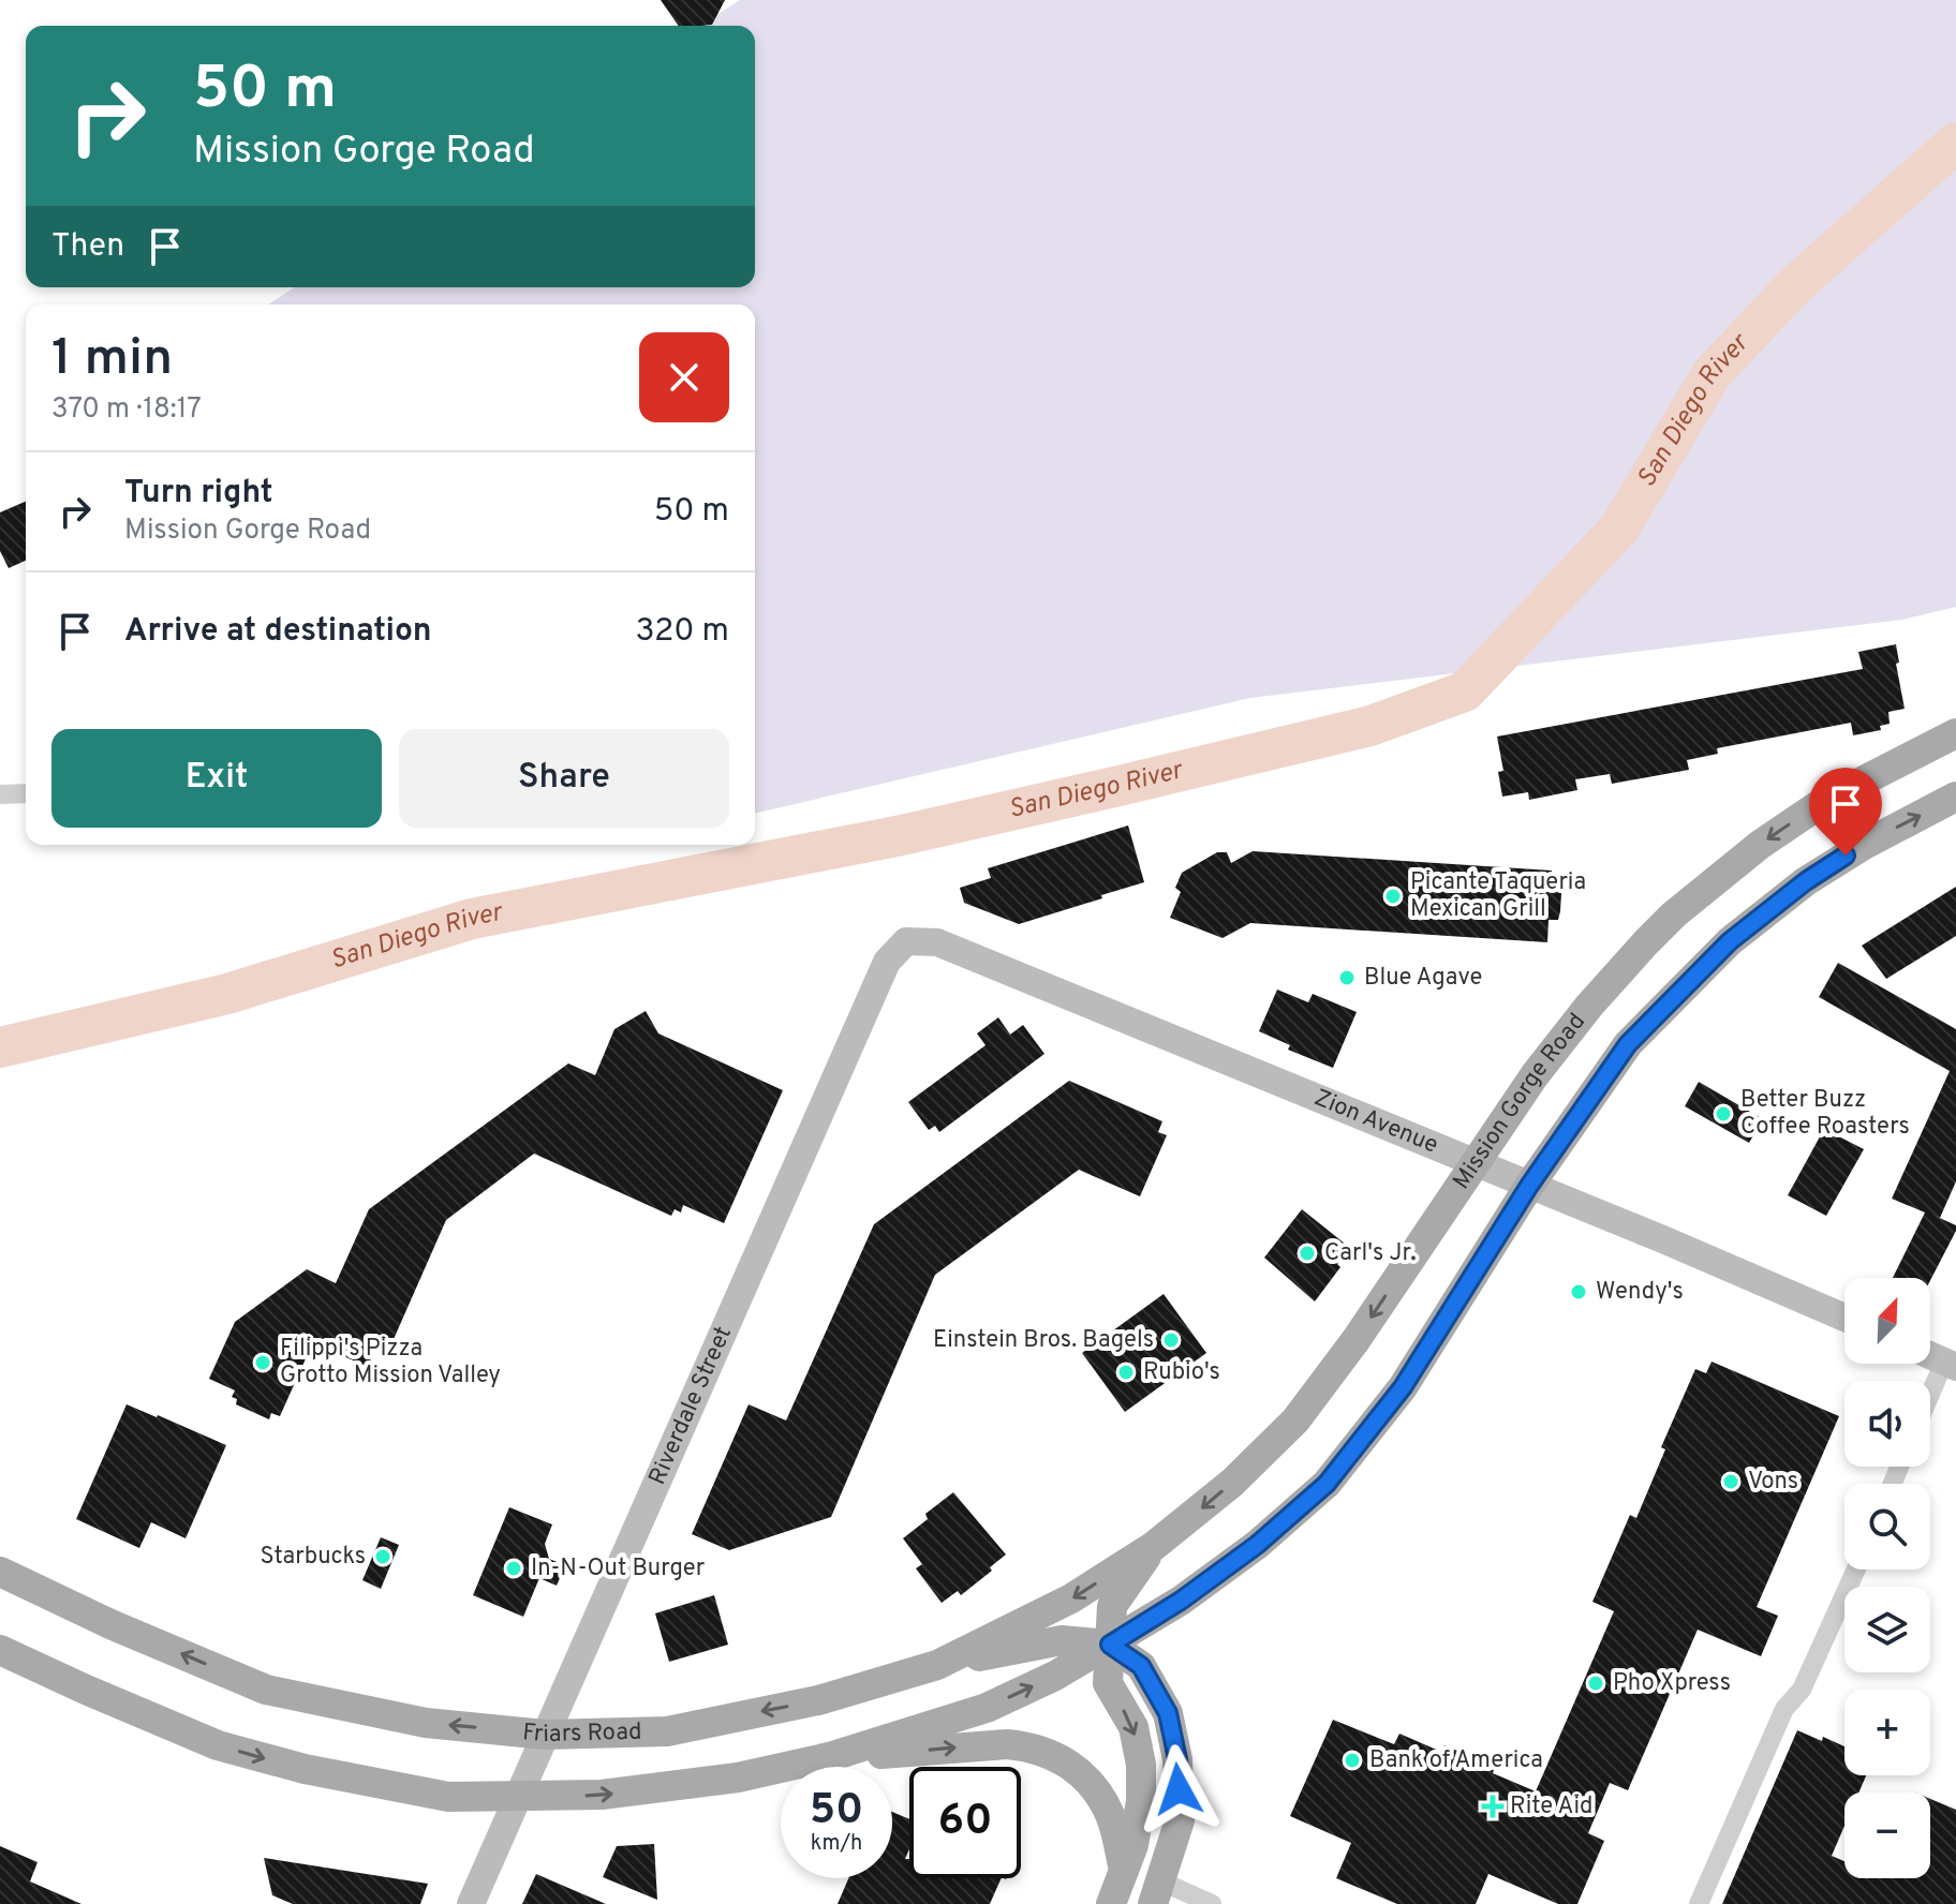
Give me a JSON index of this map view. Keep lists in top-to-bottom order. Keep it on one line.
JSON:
{"streets":{"main road":["Mission Gorge Road","Friars Road"],"street":["Zion Avenue","Riverdale Street"]},"crossings":[["Mission Gorge Road","Zion Avenue"],["Mission Gorge Road","Friars Road"],["Zion Avenue","Riverdale Street"],["Riverdale Street","Friars Road"]],"water":["San Diego River"],"places":{"other":["Picante Taqueria Mexican Grill","Blue Agave","Better Buzz Coffee Roasters","Carl's Jr.","Wendy's","Einstein Bros. Bagels","Filippi's Pizza Grotto Mission Valley","Rubio's","Vons","Starbucks","In-N-Out Burger","Pho Xpress","Bank of America"],"health":["Rite Aid"]},"north":"top right","page":{"turn":["50 m","Mission Gorge Road"],"then":"Then","heading":["1 min","370 m · 18:17"],"list":[{"name":"Turn right","note":"Mission Gorge Road","value":"50 m"},{"name":"Arrive at destination","value":"320 m"}],"buttons":["Exit","Share"],"map_buttons":["+","−"],"speed":"50 km/h","limit":"60"}}
